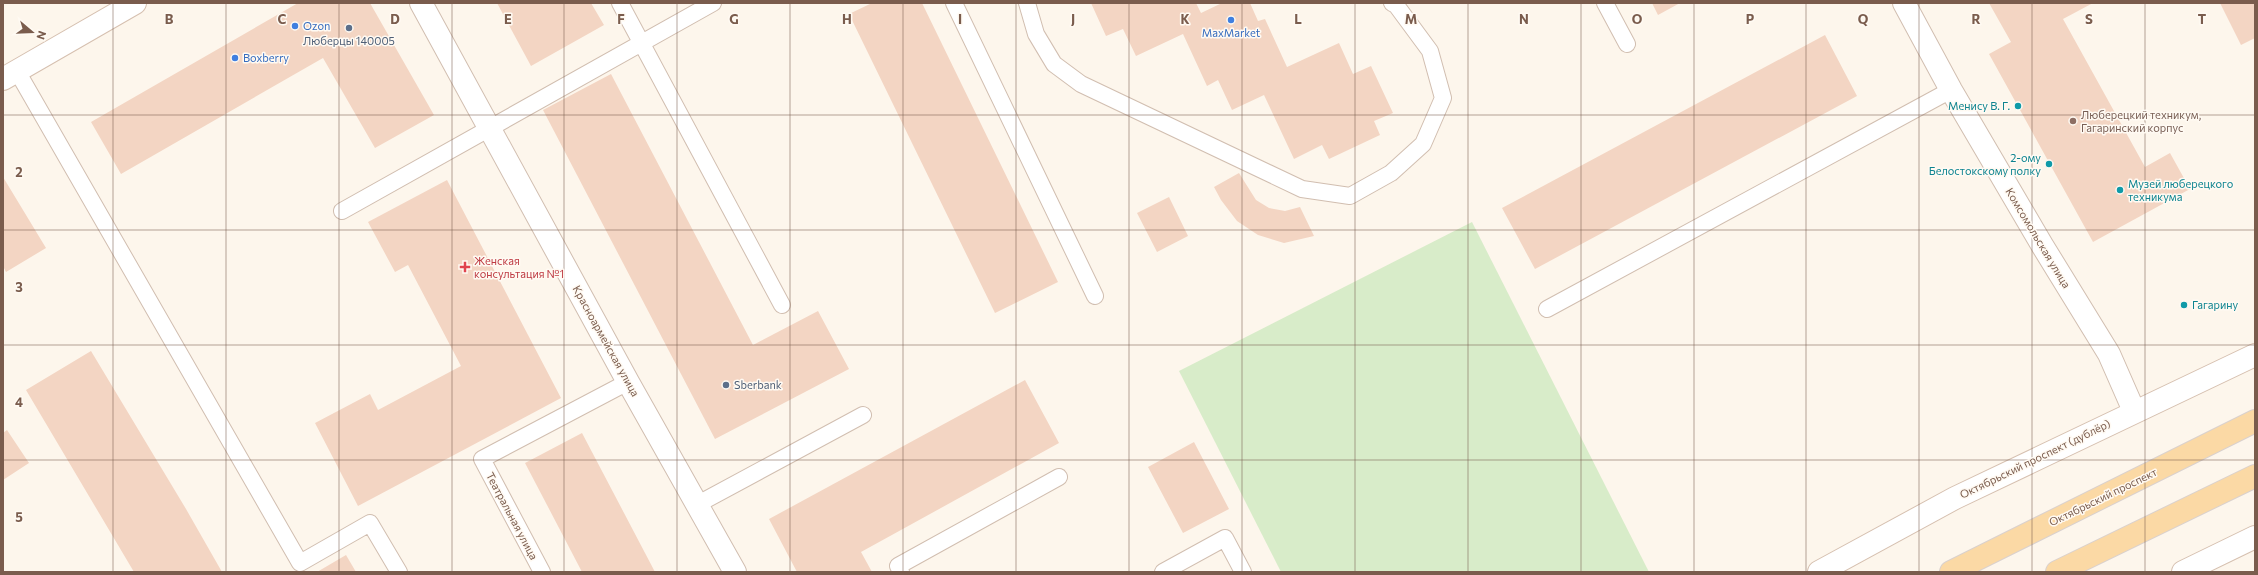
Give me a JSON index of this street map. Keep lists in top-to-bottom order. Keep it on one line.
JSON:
{"streets":{"main road":["Октябрьский проспект"],"street":["Комсомольская улица","Красноармейская улица","Октябрьский проспект (дублёр)"],"lane":["Театральная улица"]},"crossings":[["Комсомольская улица","Октябрьский проспект (дублёр)"],["Красноармейская улица","Театральная улица"]],"places":{"other":["MaxMarket","Ozon","Люберцы 140005","Boxberry","Менису В. Г.","Люберецкий техникум, Гагаринский корпус","2-ому Белостокскому полку","Музей люберецкого техникума","Гагарину","Sberbank"],"health":["Женская консультация №1"]},"north":"right","grid":{"columns":["B","C","D","E","F","G","H","I","J","K","L","M","N","O","P","Q","R","S","T"],"rows":["2","3","4","5"]}}
